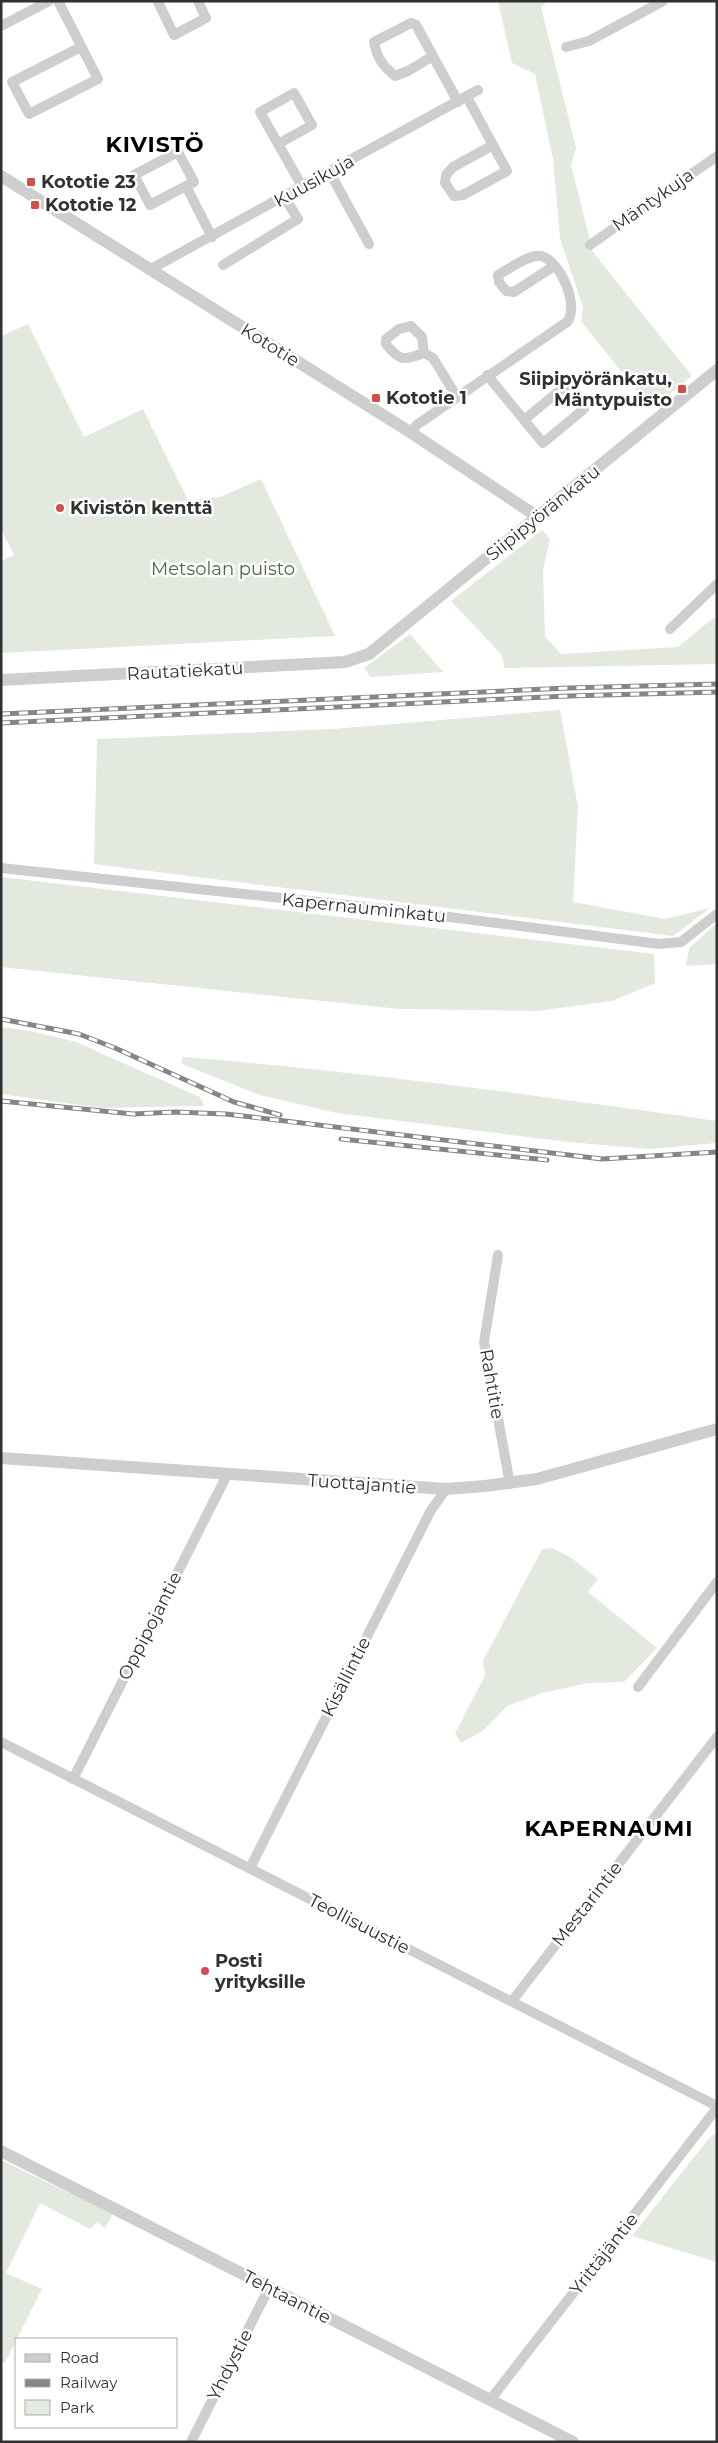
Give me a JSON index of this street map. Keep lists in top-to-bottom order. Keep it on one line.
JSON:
{"streets":{"street":["Kuusikuja","Mäntykuja","Kototie","Siipipyöränkatu","Rautatiekatu","Kapernauminkatu","Rahtitie","Tuottajantie","Oppipojantie","Kisällintie","Mestarintie","Teollisuustie","Yrittäjäntie","Tehtaantie","Yhdystie"]},"crossings":[["Kuusikuja","Kototie"],["Kototie","Siipipyöränkatu"],["Siipipyöränkatu","Rautatiekatu"],["Rahtitie","Tuottajantie"],["Tuottajantie","Oppipojantie"],["Tuottajantie","Kisällintie"],["Oppipojantie","Teollisuustie"],["Kisällintie","Teollisuustie"],["Mestarintie","Teollisuustie"],["Teollisuustie","Yrittäjäntie"],["Yrittäjäntie","Tehtaantie"],["Tehtaantie","Yhdystie"]],"districts":["KIVISTÖ","KAPERNAUMI"],"parks":["Metsolan puisto"],"places":{"transit":["Kototie 23","Kototie 12","Siipipyöränkatu, Mäntypuisto","Kototie 1"],"other":["Kivistön kenttä","Posti yrityksille"]},"legend":["Road","Railway","Park"]}
